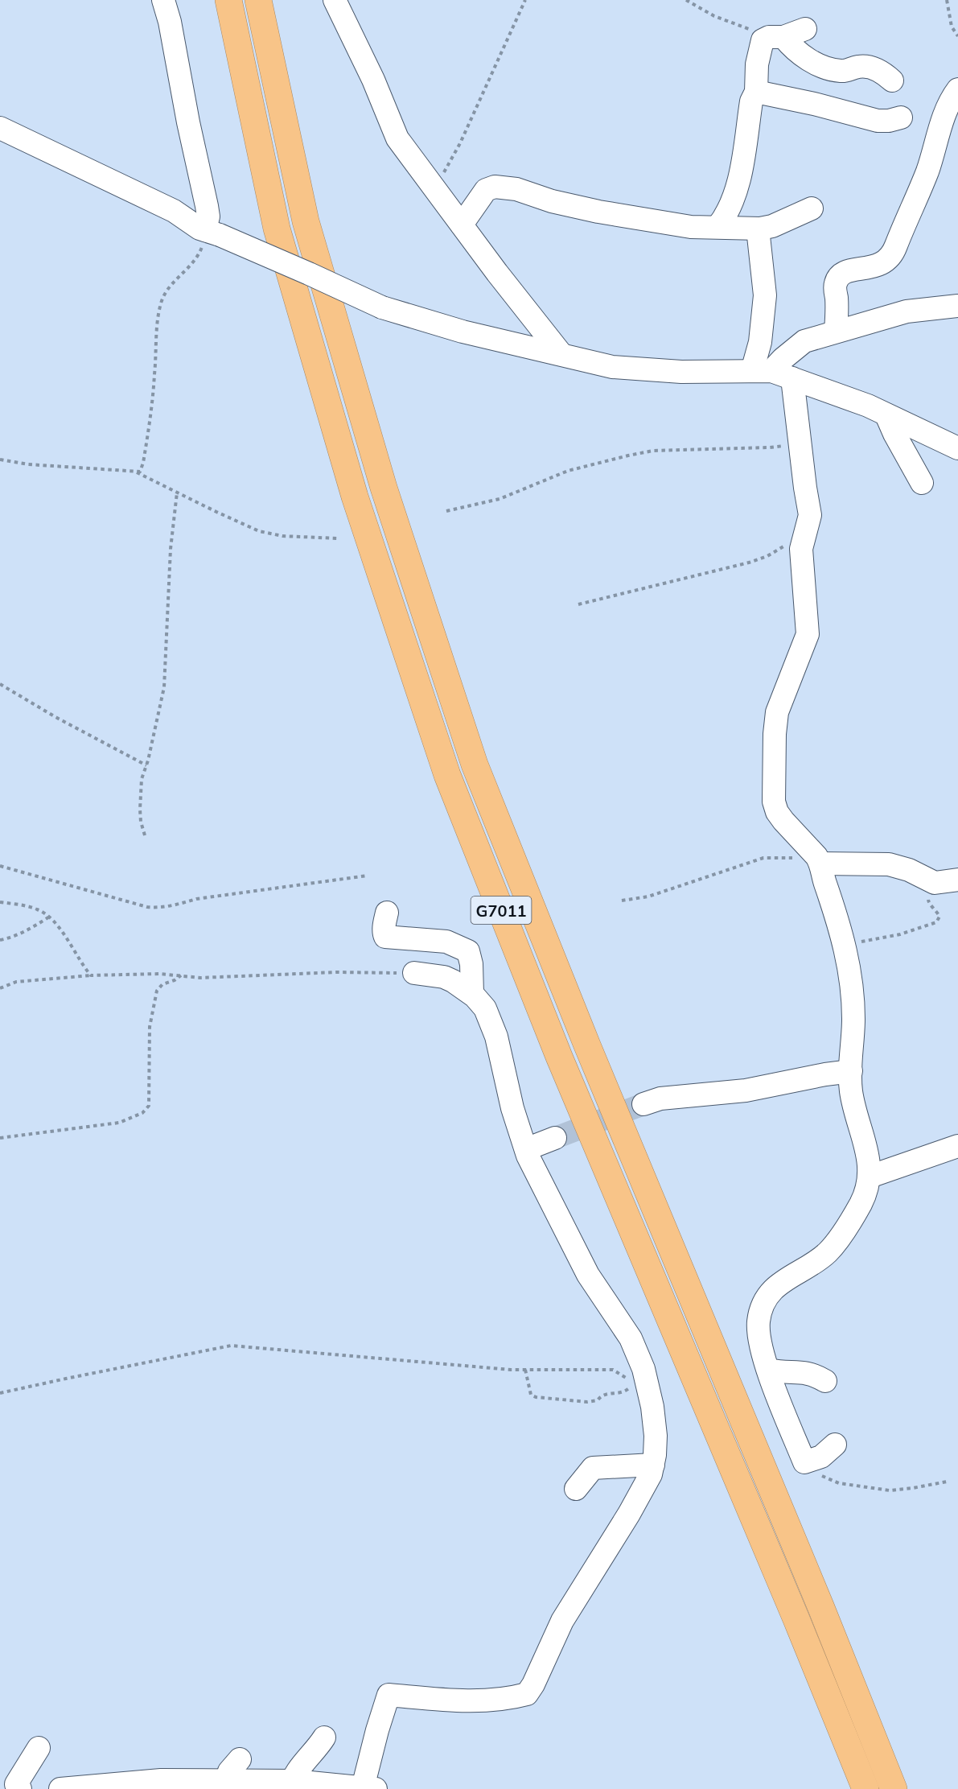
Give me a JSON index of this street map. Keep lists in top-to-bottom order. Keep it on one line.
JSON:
{"streets":{"highway":["G7011"]}}
